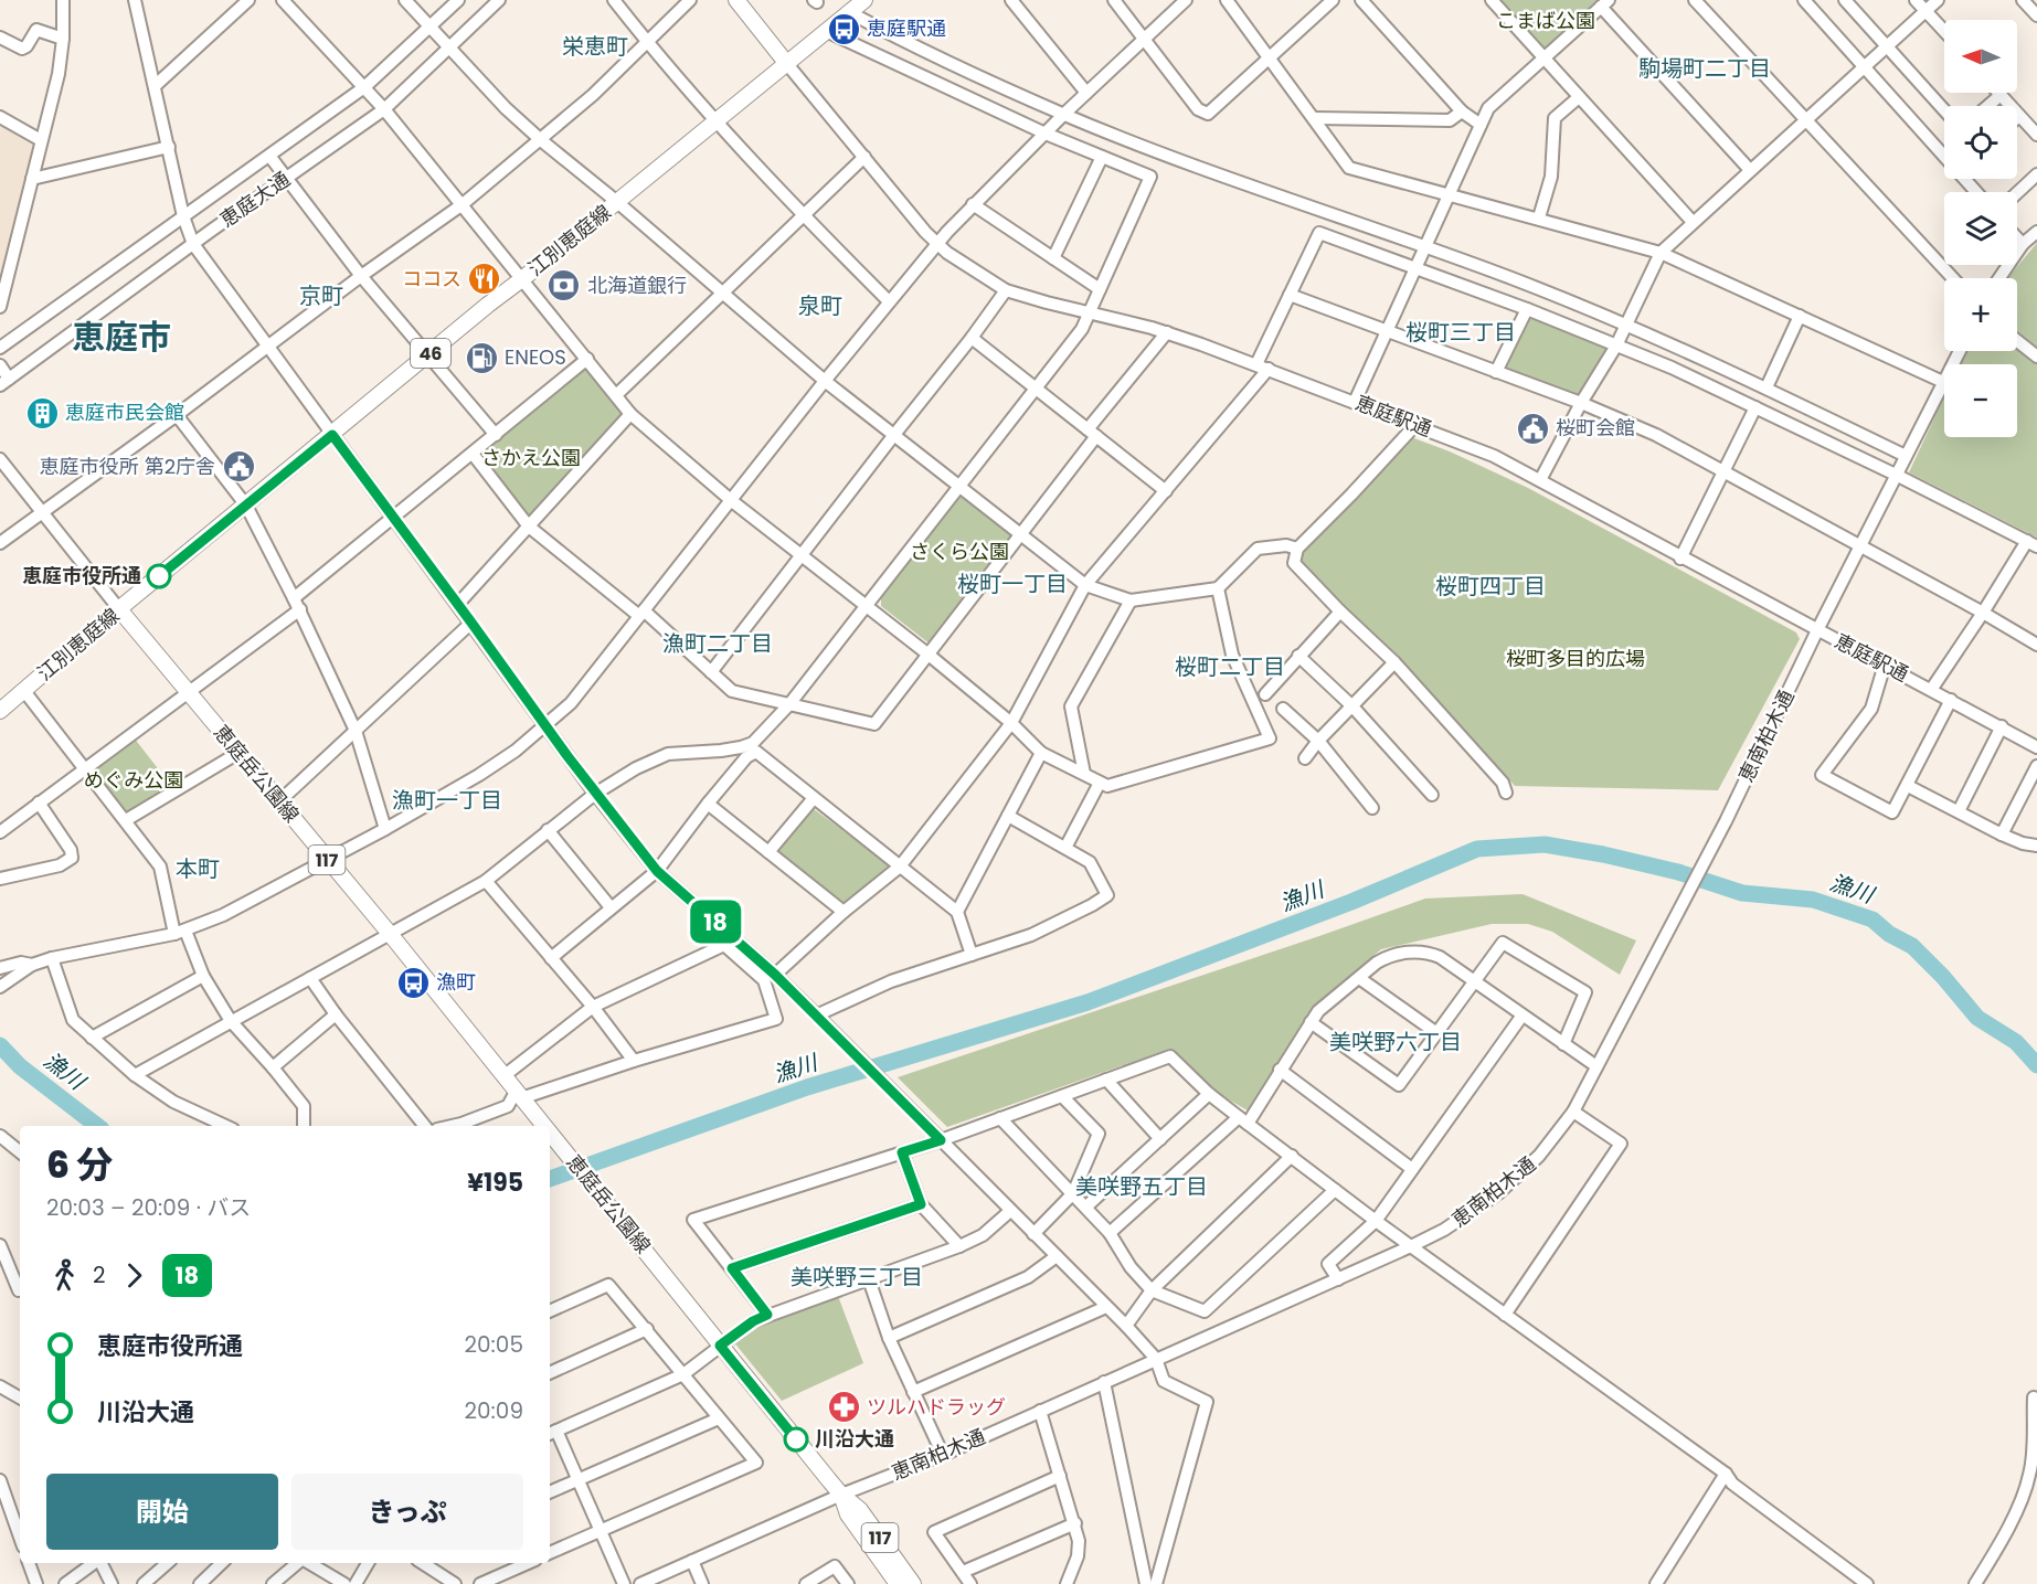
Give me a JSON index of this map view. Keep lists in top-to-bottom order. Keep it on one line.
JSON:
{"streets":{"main road":["江別恵庭線","46","恵庭岳公園線","117"],"street":["恵庭大通","恵庭駅通","恵南柏木通"]},"crossings":[["江別恵庭線","恵庭駅通"],["江別恵庭線","恵庭岳公園線"],["恵庭駅通","恵南柏木通"],["恵南柏木通","恵庭岳公園線"]],"districts":["栄恵町","駒場町二丁目","京町","泉町","桜町三丁目","恵庭市","桜町一丁目","桜町四丁目","漁町二丁目","桜町二丁目","漁町一丁目","本町","美咲野六丁目","美咲野五丁目","美咲野三丁目"],"water":["漁川"],"parks":["こまば公園","さかえ公園","さくら公園","桜町多目的広場","めぐみ公園"],"places":{"bus stop":["恵庭駅通","漁町"],"restaurant":["ココス"],"bank":["北海道銀行"],"fuel station":["ENEOS"],"building":["恵庭市民会館"],"public building":["桜町会館","恵庭市役所 第2庁舎"],"other":["恵庭市役所通","川沿大通"],"pharmacy":["ツルハドラッグ"]},"lines":["bus line 18"],"north":"left","page":{"on_map":"18","map_buttons":["+","−"],"heading":["6 分","20:03 – 20:09 · バス","¥195"],"legs":["2","18"],"list":[{"name":"恵庭市役所通","value":"20:05"},{"name":"川沿大通","value":"20:09"}],"buttons":["開始","きっぷ"]}}
